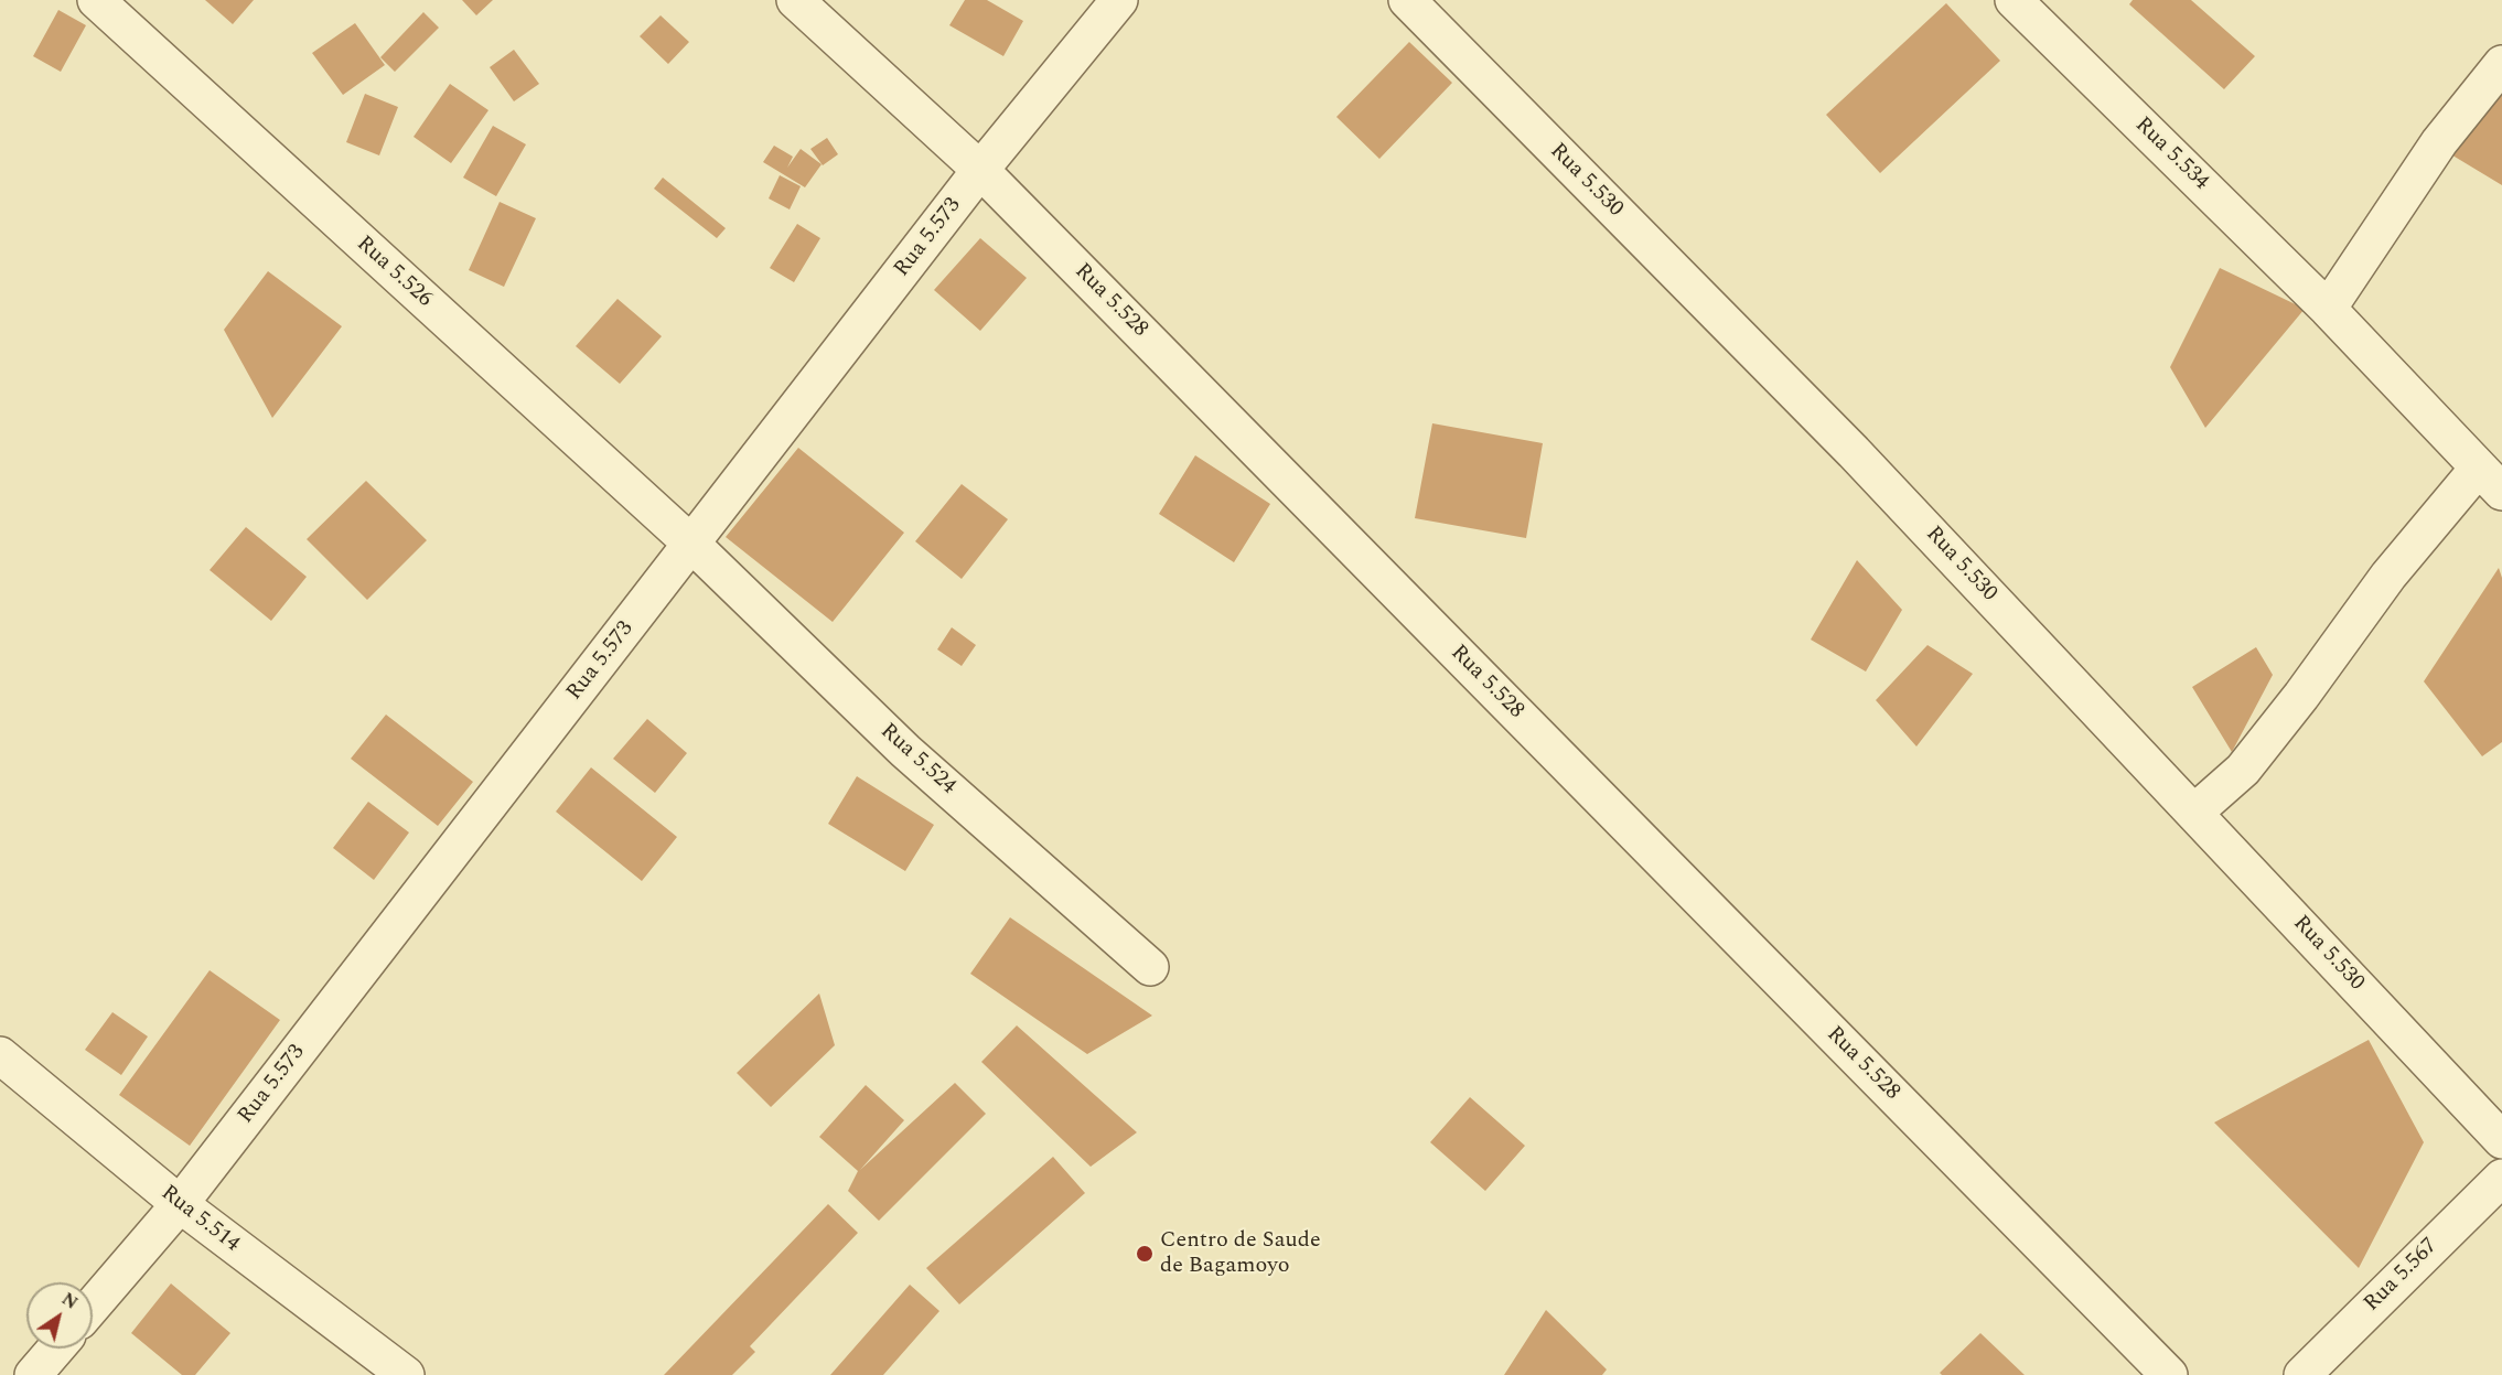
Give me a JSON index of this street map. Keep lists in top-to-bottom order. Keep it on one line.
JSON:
{"streets":{"street":["Rua 5.534","Rua 5.530","Rua 5.573","Rua 5.526","Rua 5.528","Rua 5.524","Rua 5.514","Rua 5.567"]},"crossings":[["Rua 5.573","Rua 5.526"],["Rua 5.573","Rua 5.528"],["Rua 5.573","Rua 5.524"],["Rua 5.573","Rua 5.514"],["Rua 5.526","Rua 5.524"]],"places":["Centro de Saude de Bagamoyo"],"north":"top right"}
